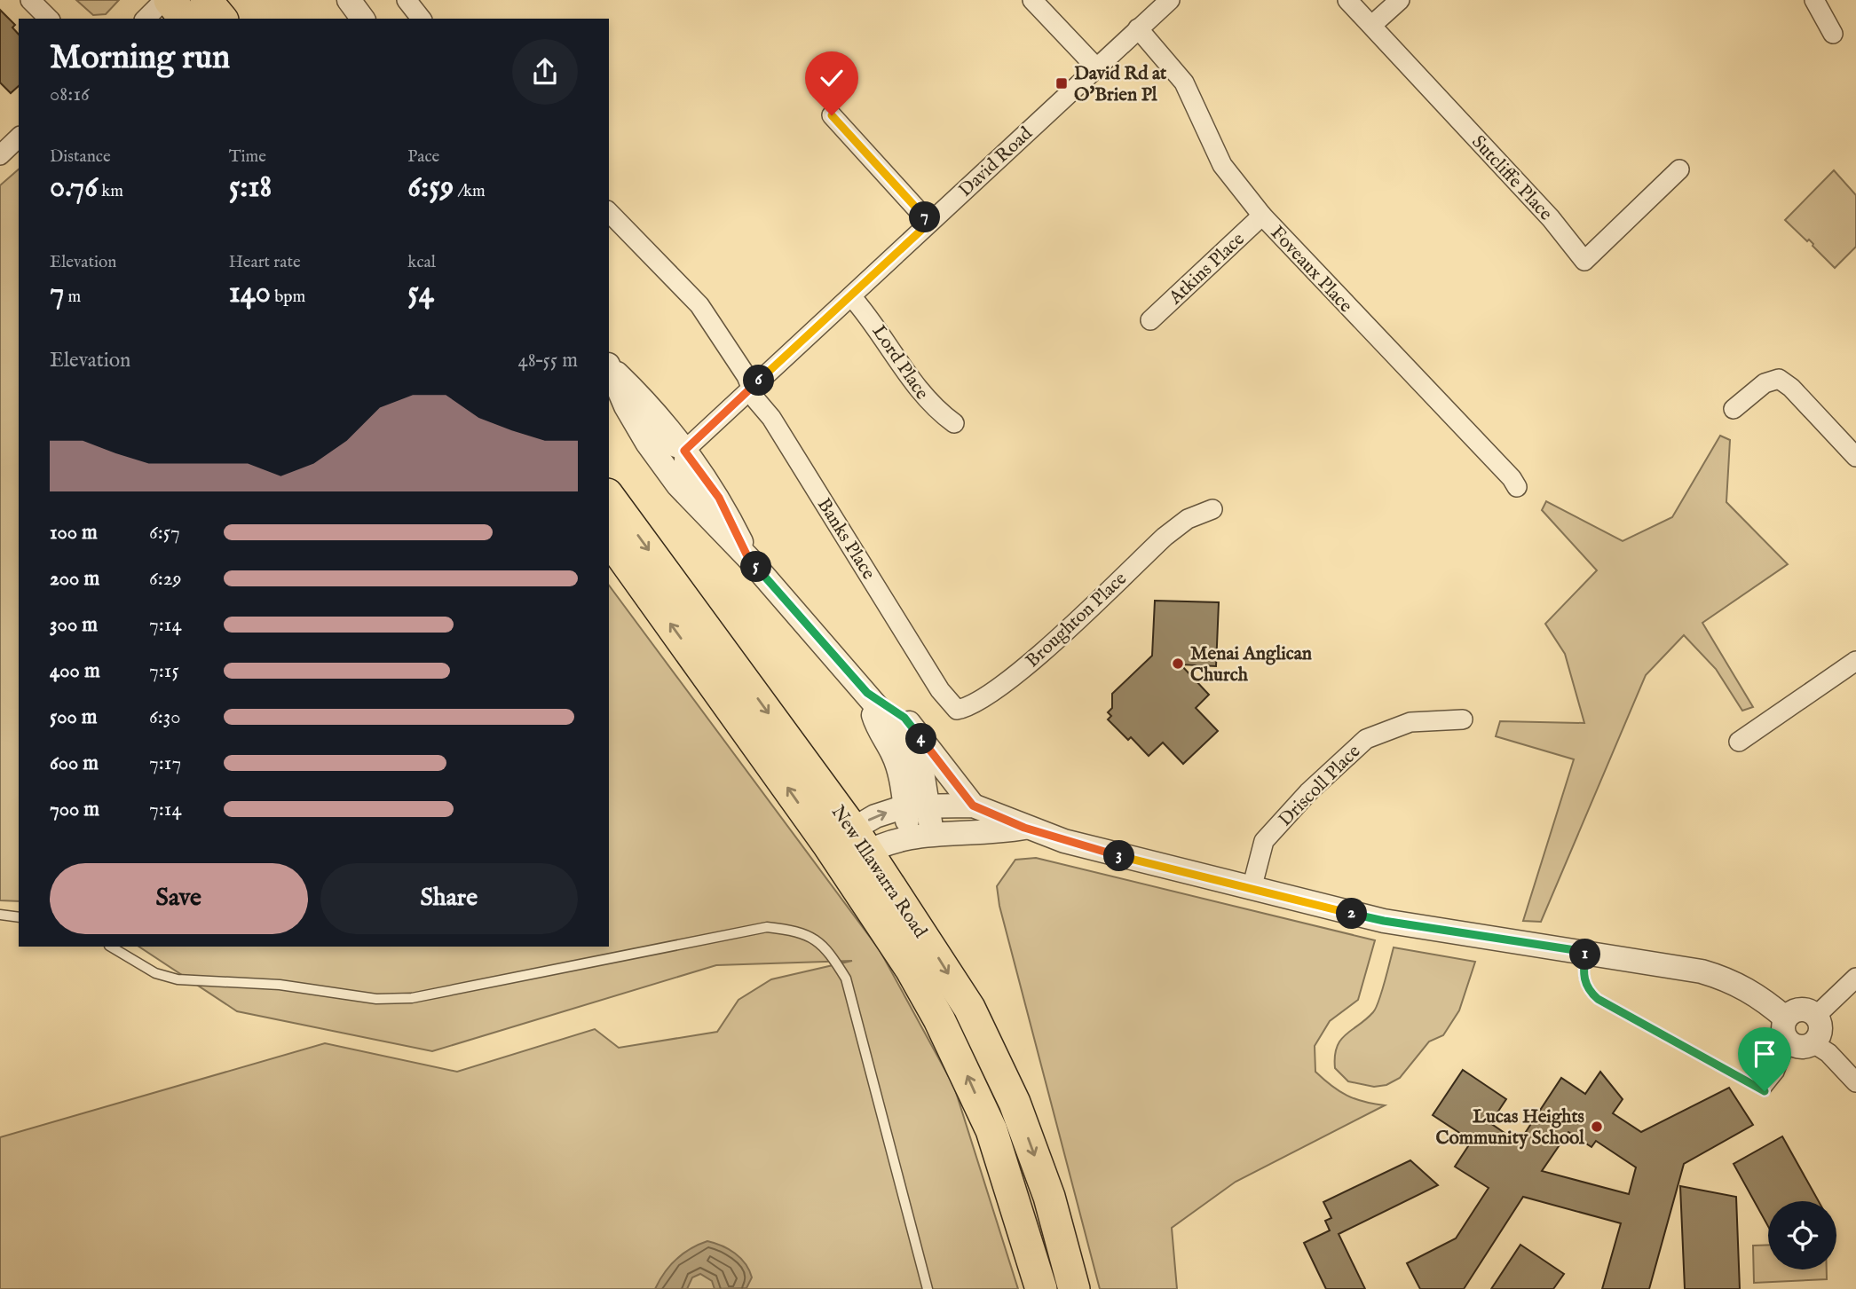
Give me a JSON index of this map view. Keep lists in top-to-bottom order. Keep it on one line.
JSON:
{"streets":{"highway":["New Illawarra Road"],"street":["David Road","Sutcliffe Place","Atkins Place","Foveaux Place","Lord Place","Banks Place","Broughton Place","Driscoll Place"]},"crossings":[["David Road","Foveaux Place"],["David Road","Lord Place"],["David Road","Banks Place"],["Atkins Place","Foveaux Place"],["Banks Place","Broughton Place"]],"places":{"transit":["David Rd at O'Brien Pl"],"other":["Menai Anglican Church","Lucas Heights Community School"]},"page":{"heading":["Morning run","08:16"],"stats":[["Distance","0.76 km"],["Time","5:18"],["Pace","6:59 /km"],["Elevation","7 m"],["Heart rate","140 bpm"],["kcal","54"]],"pins":["7","6","5","4","3","2","1"],"chart":["Elevation","48–55 m"],"list":[{"name":"100 m","note":"6:57"},{"name":"200 m","note":"6:29"},{"name":"300 m","note":"7:14"},{"name":"400 m","note":"7:15"},{"name":"500 m","note":"6:30"},{"name":"600 m","note":"7:17"},{"name":"700 m","note":"7:14"}],"buttons":["Save","Share"]}}
